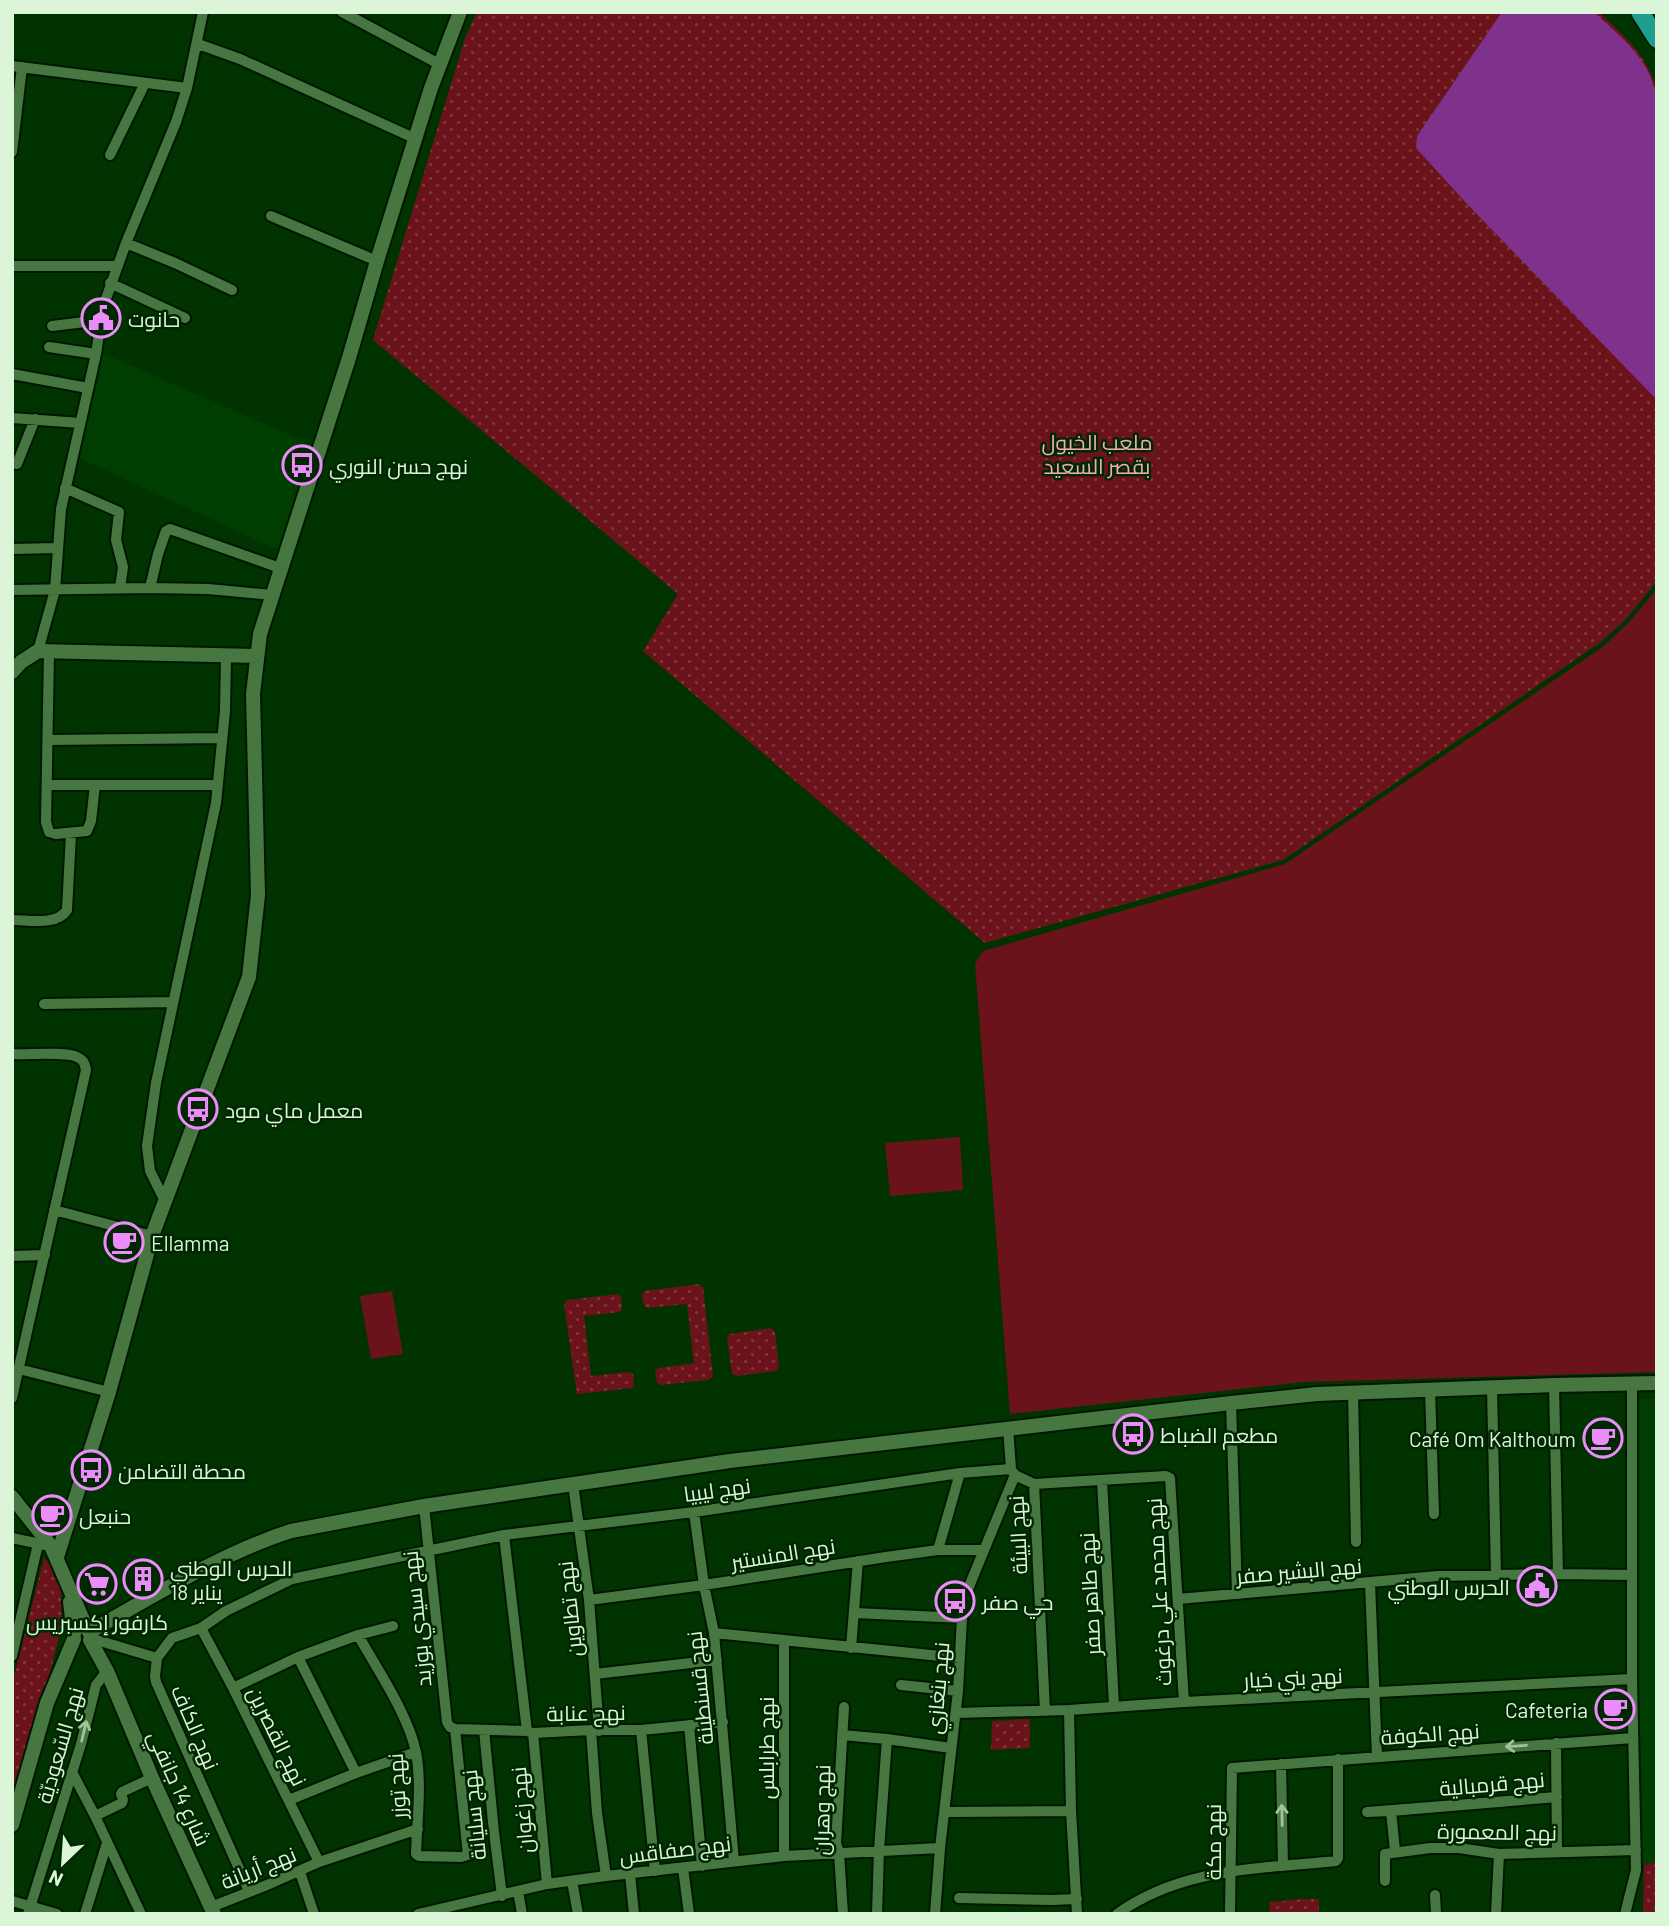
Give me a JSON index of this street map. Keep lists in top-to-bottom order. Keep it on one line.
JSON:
{"streets":{"street":["نهج ليبيا","نهج البيئة","نهج المنستير","نهج البشير صفر","نهج محمد علي درغوث","نهج طاهر صفر","نهج تطاوين","نهج سيدي بوزيد","نهج بني خيار","نهج قسنطينة","نهج بنغازي","نهج عنابة","نهج الكاف","نهج الكوفة","نهج القصرين","نهج السّعوديّة","نهج طرابلس","نهج قرمبالية","نهج توزر","شارع 14 جانفي","نهج زغوان","نهج وهران","نهج سليانة","نهج المعمورة","نهج مكة","نهج صفاقس","نهج أريانة"]},"crossings":[["نهج ليبيا","نهج محمد علي درغوث"],["نهج ليبيا","نهج تطاوين"],["نهج ليبيا","نهج سيدي بوزيد"],["نهج ليبيا","نهج قسنطينة"],["نهج ليبيا","نهج بنغازي"],["نهج ليبيا","نهج زغوان"],["نهج البيئة","نهج محمد علي درغوث"],["نهج البيئة","نهج بني خيار"],["نهج المنستير","نهج تطاوين"],["نهج المنستير","نهج قسنطينة"],["نهج المنستير","نهج بنغازي"],["نهج البشير صفر","نهج محمد علي درغوث"],["نهج محمد علي درغوث","نهج طاهر صفر"],["نهج محمد علي درغوث","نهج بني خيار"],["نهج محمد علي درغوث","نهج بنغازي"],["نهج طاهر صفر","نهج بني خيار"],["نهج تطاوين","نهج عنابة"],["نهج تطاوين","نهج صفاقس"],["نهج سيدي بوزيد","نهج عنابة"],["نهج سيدي بوزيد","نهج توزر"],["نهج بني خيار","نهج بنغازي"],["نهج قسنطينة","نهج عنابة"],["نهج قسنطينة","نهج صفاقس"],["نهج بنغازي","نهج صفاقس"],["نهج عنابة","نهج زغوان"],["نهج عنابة","نهج سليانة"],["نهج الكاف","نهج أريانة"],["نهج الكوفة","نهج مكة"],["نهج القصرين","نهج أريانة"],["نهج السّعوديّة","شارع 14 جانفي"],["نهج طرابلس","نهج صفاقس"],["نهج توزر","نهج أريانة"],["شارع 14 جانفي","نهج أريانة"],["نهج زغوان","نهج صفاقس"],["نهج وهران","نهج صفاقس"],["نهج سليانة","نهج صفاقس"]],"one_way":["نهج الكوفة"],"parks":["ملعب الخيول بقصر السعيد"],"places":{"public building":["حانوت","الحرس الوطني"],"bus stop":["نهج حسن النوري","معمل ماي مود","مطعم الضباط","محطة التضامن","حي صفر"],"cafe":["Ellamma","Café Om Kalthoum","حنبعل","Cafeteria"],"building":["الحرس الوطني 18 يناير"],"supermarket":["كارفور إكسبريس"]},"north":"bottom left"}
